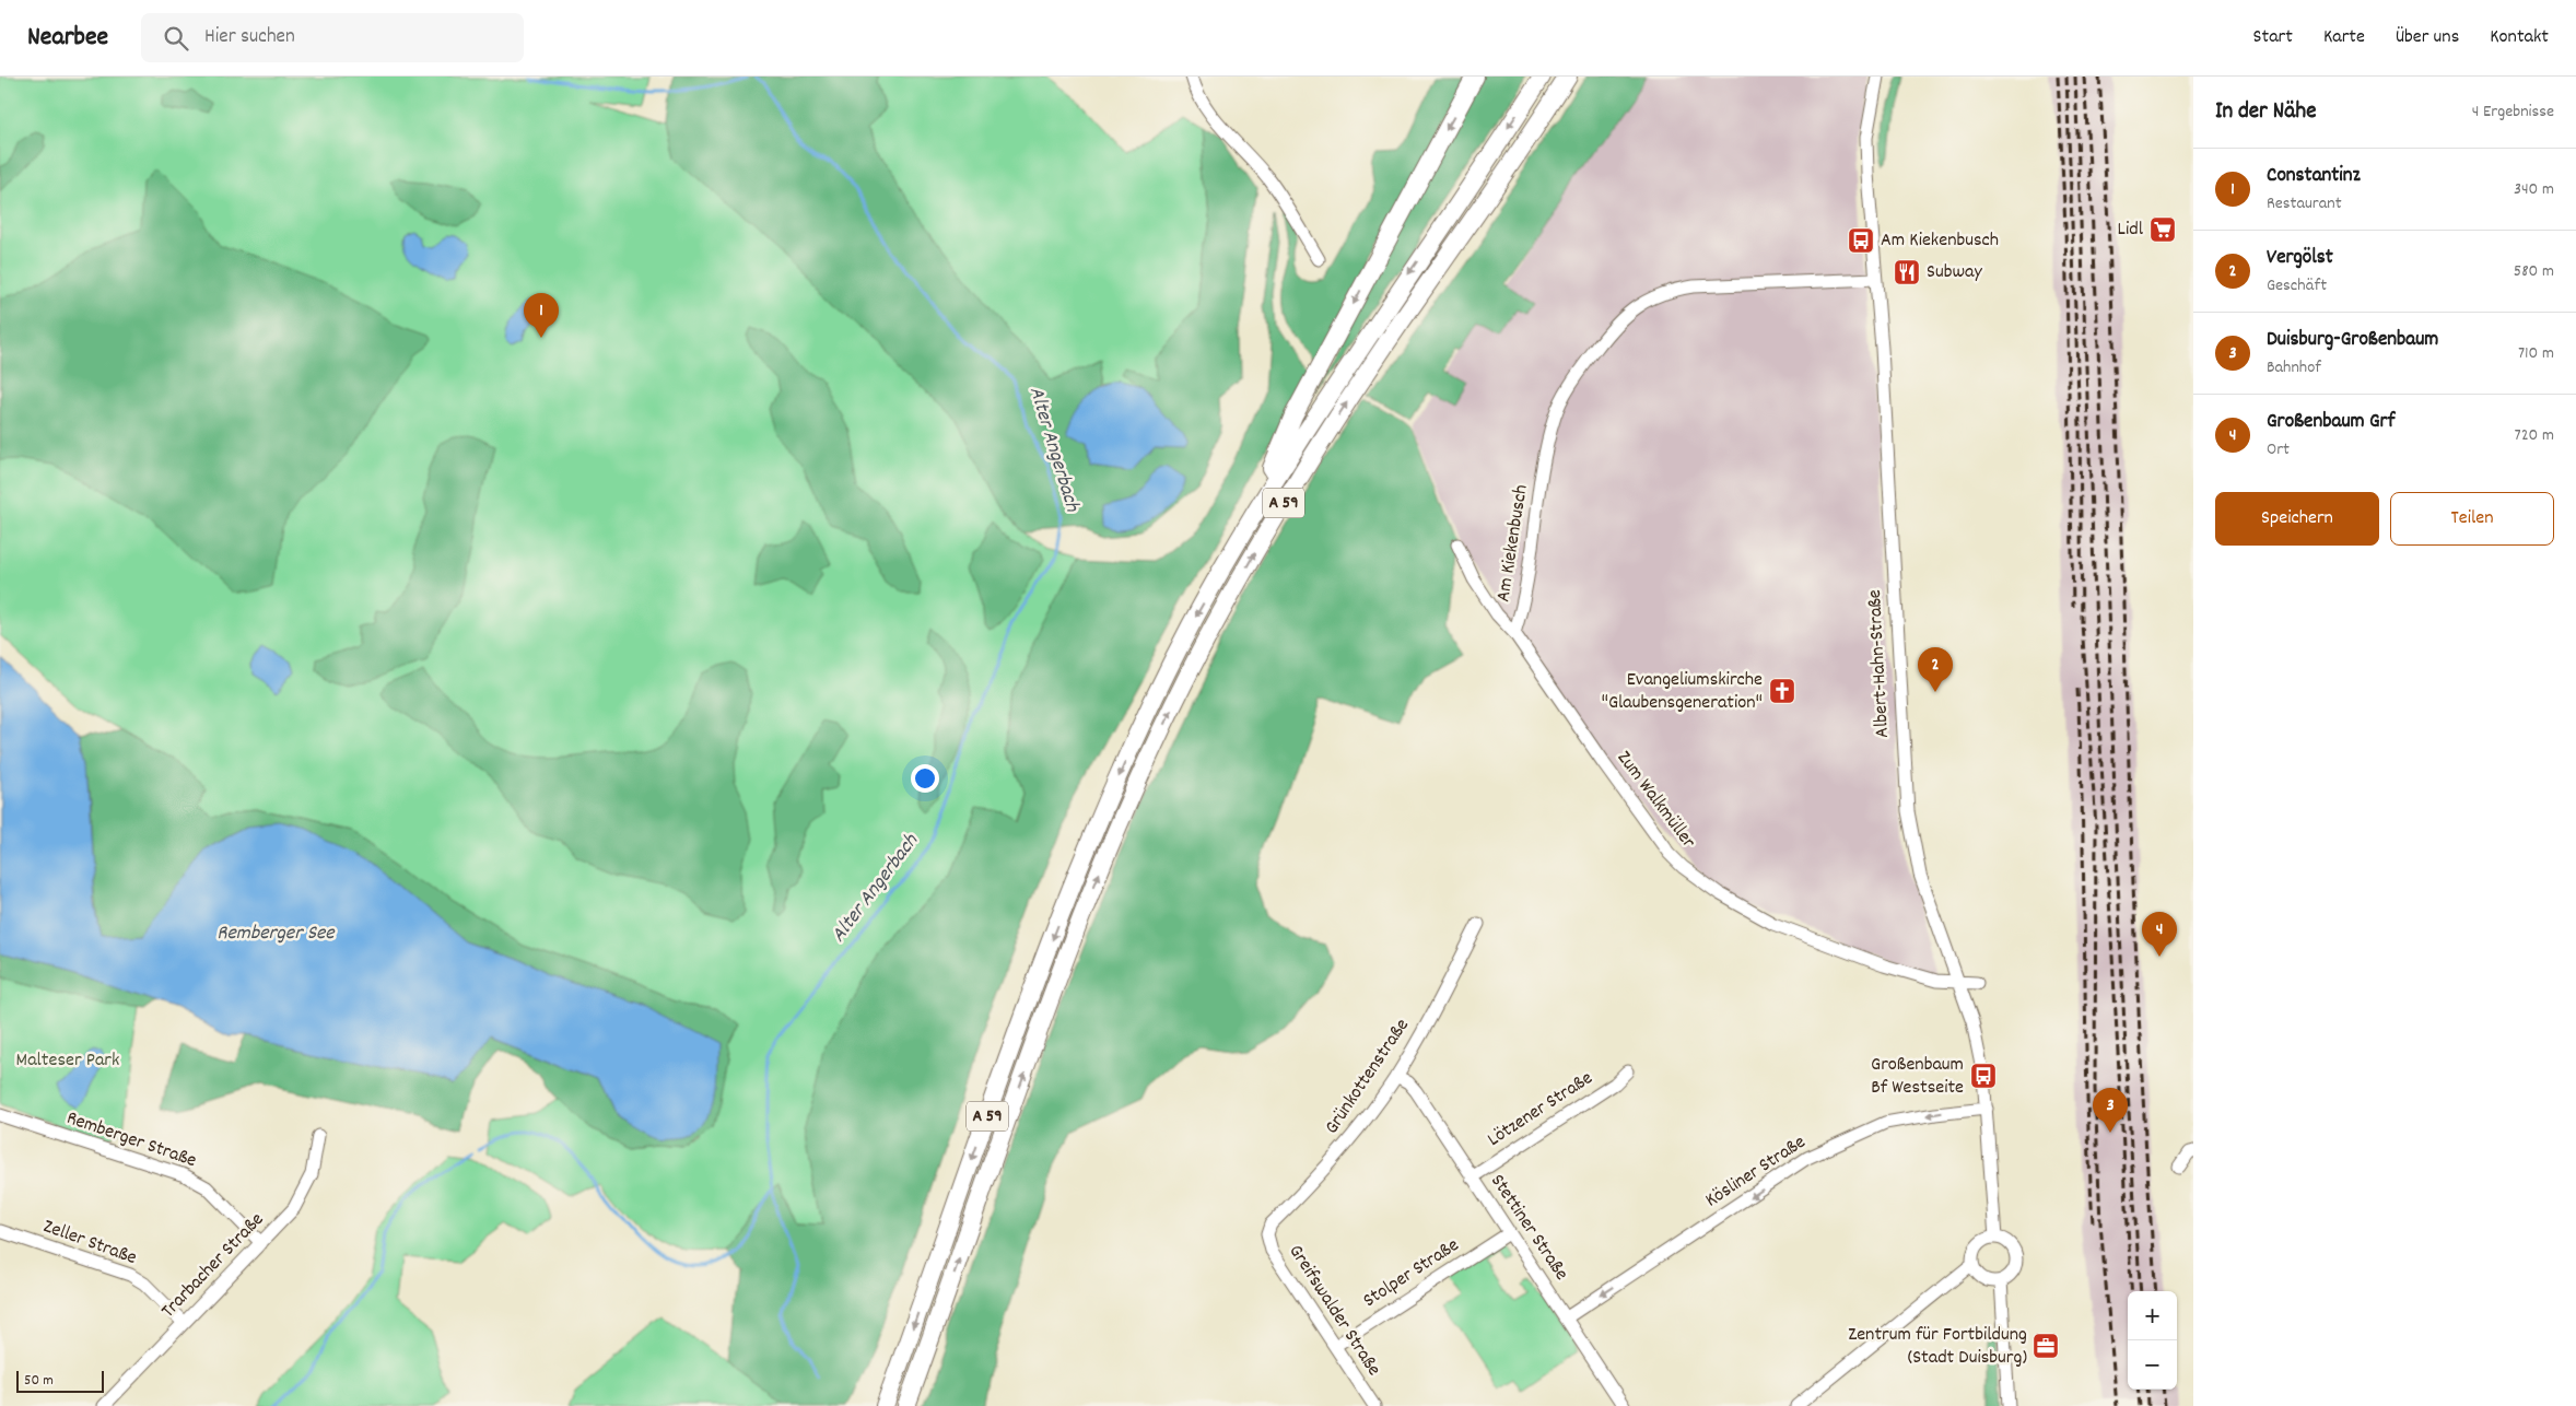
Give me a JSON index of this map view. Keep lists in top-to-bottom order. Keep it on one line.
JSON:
{"streets":{"highway":["A 59"],"street":["Am Kiekenbusch","Albert-Hahn-Straße","Zum Walkmüller","Grünkottenstraße","Lötzener Straße","Remberger Straße","Kösliner Straße","Stettiner Straße","Zeller Straße","Trarbacher Straße","Stolper Straße","Greifswalder Straße"]},"crossings":[["Am Kiekenbusch","Albert-Hahn-Straße"],["Am Kiekenbusch","Zum Walkmüller"],["Albert-Hahn-Straße","Zum Walkmüller"],["Albert-Hahn-Straße","Kösliner Straße"],["Grünkottenstraße","Stettiner Straße"],["Grünkottenstraße","Greifswalder Straße"],["Lötzener Straße","Stettiner Straße"],["Remberger Straße","Trarbacher Straße"],["Kösliner Straße","Stettiner Straße"],["Stettiner Straße","Stolper Straße"],["Zeller Straße","Trarbacher Straße"],["Stolper Straße","Greifswalder Straße"]],"one_way":["Kösliner Straße"],"water":["Alter Angerbach","Remberger See"],"parks":["Malteser Park"],"places":{"supermarket":["Lidl"],"bus stop":["Am Kiekenbusch","Großenbaum Bf Westseite"],"restaurant":["Subway"],"church":["Evangeliumskirche \"Glaubensgeneration\""],"office":["Zentrum für Fortbildung (Stadt Duisburg)"]},"scale_bar":"50 m","page":{"header":"Nearbee","search":"Hier suchen","nav":["Start","Karte","Über uns","Kontakt"],"heading":["In der Nähe","4 Ergebnisse"],"list":[{"mark":"1","name":"Constantinz","note":"Restaurant","value":"340 m"},{"mark":"2","name":"Vergölst","note":"Geschäft","value":"580 m"},{"mark":"3","name":"Duisburg-Großenbaum","note":"Bahnhof","value":"710 m"},{"mark":"4","name":"Großenbaum Grf","note":"Ort","value":"720 m"}],"pins":["1","2","4","3"],"buttons":["Speichern","Teilen"],"map_buttons":["+","−"],"scale":"50 m"}}
